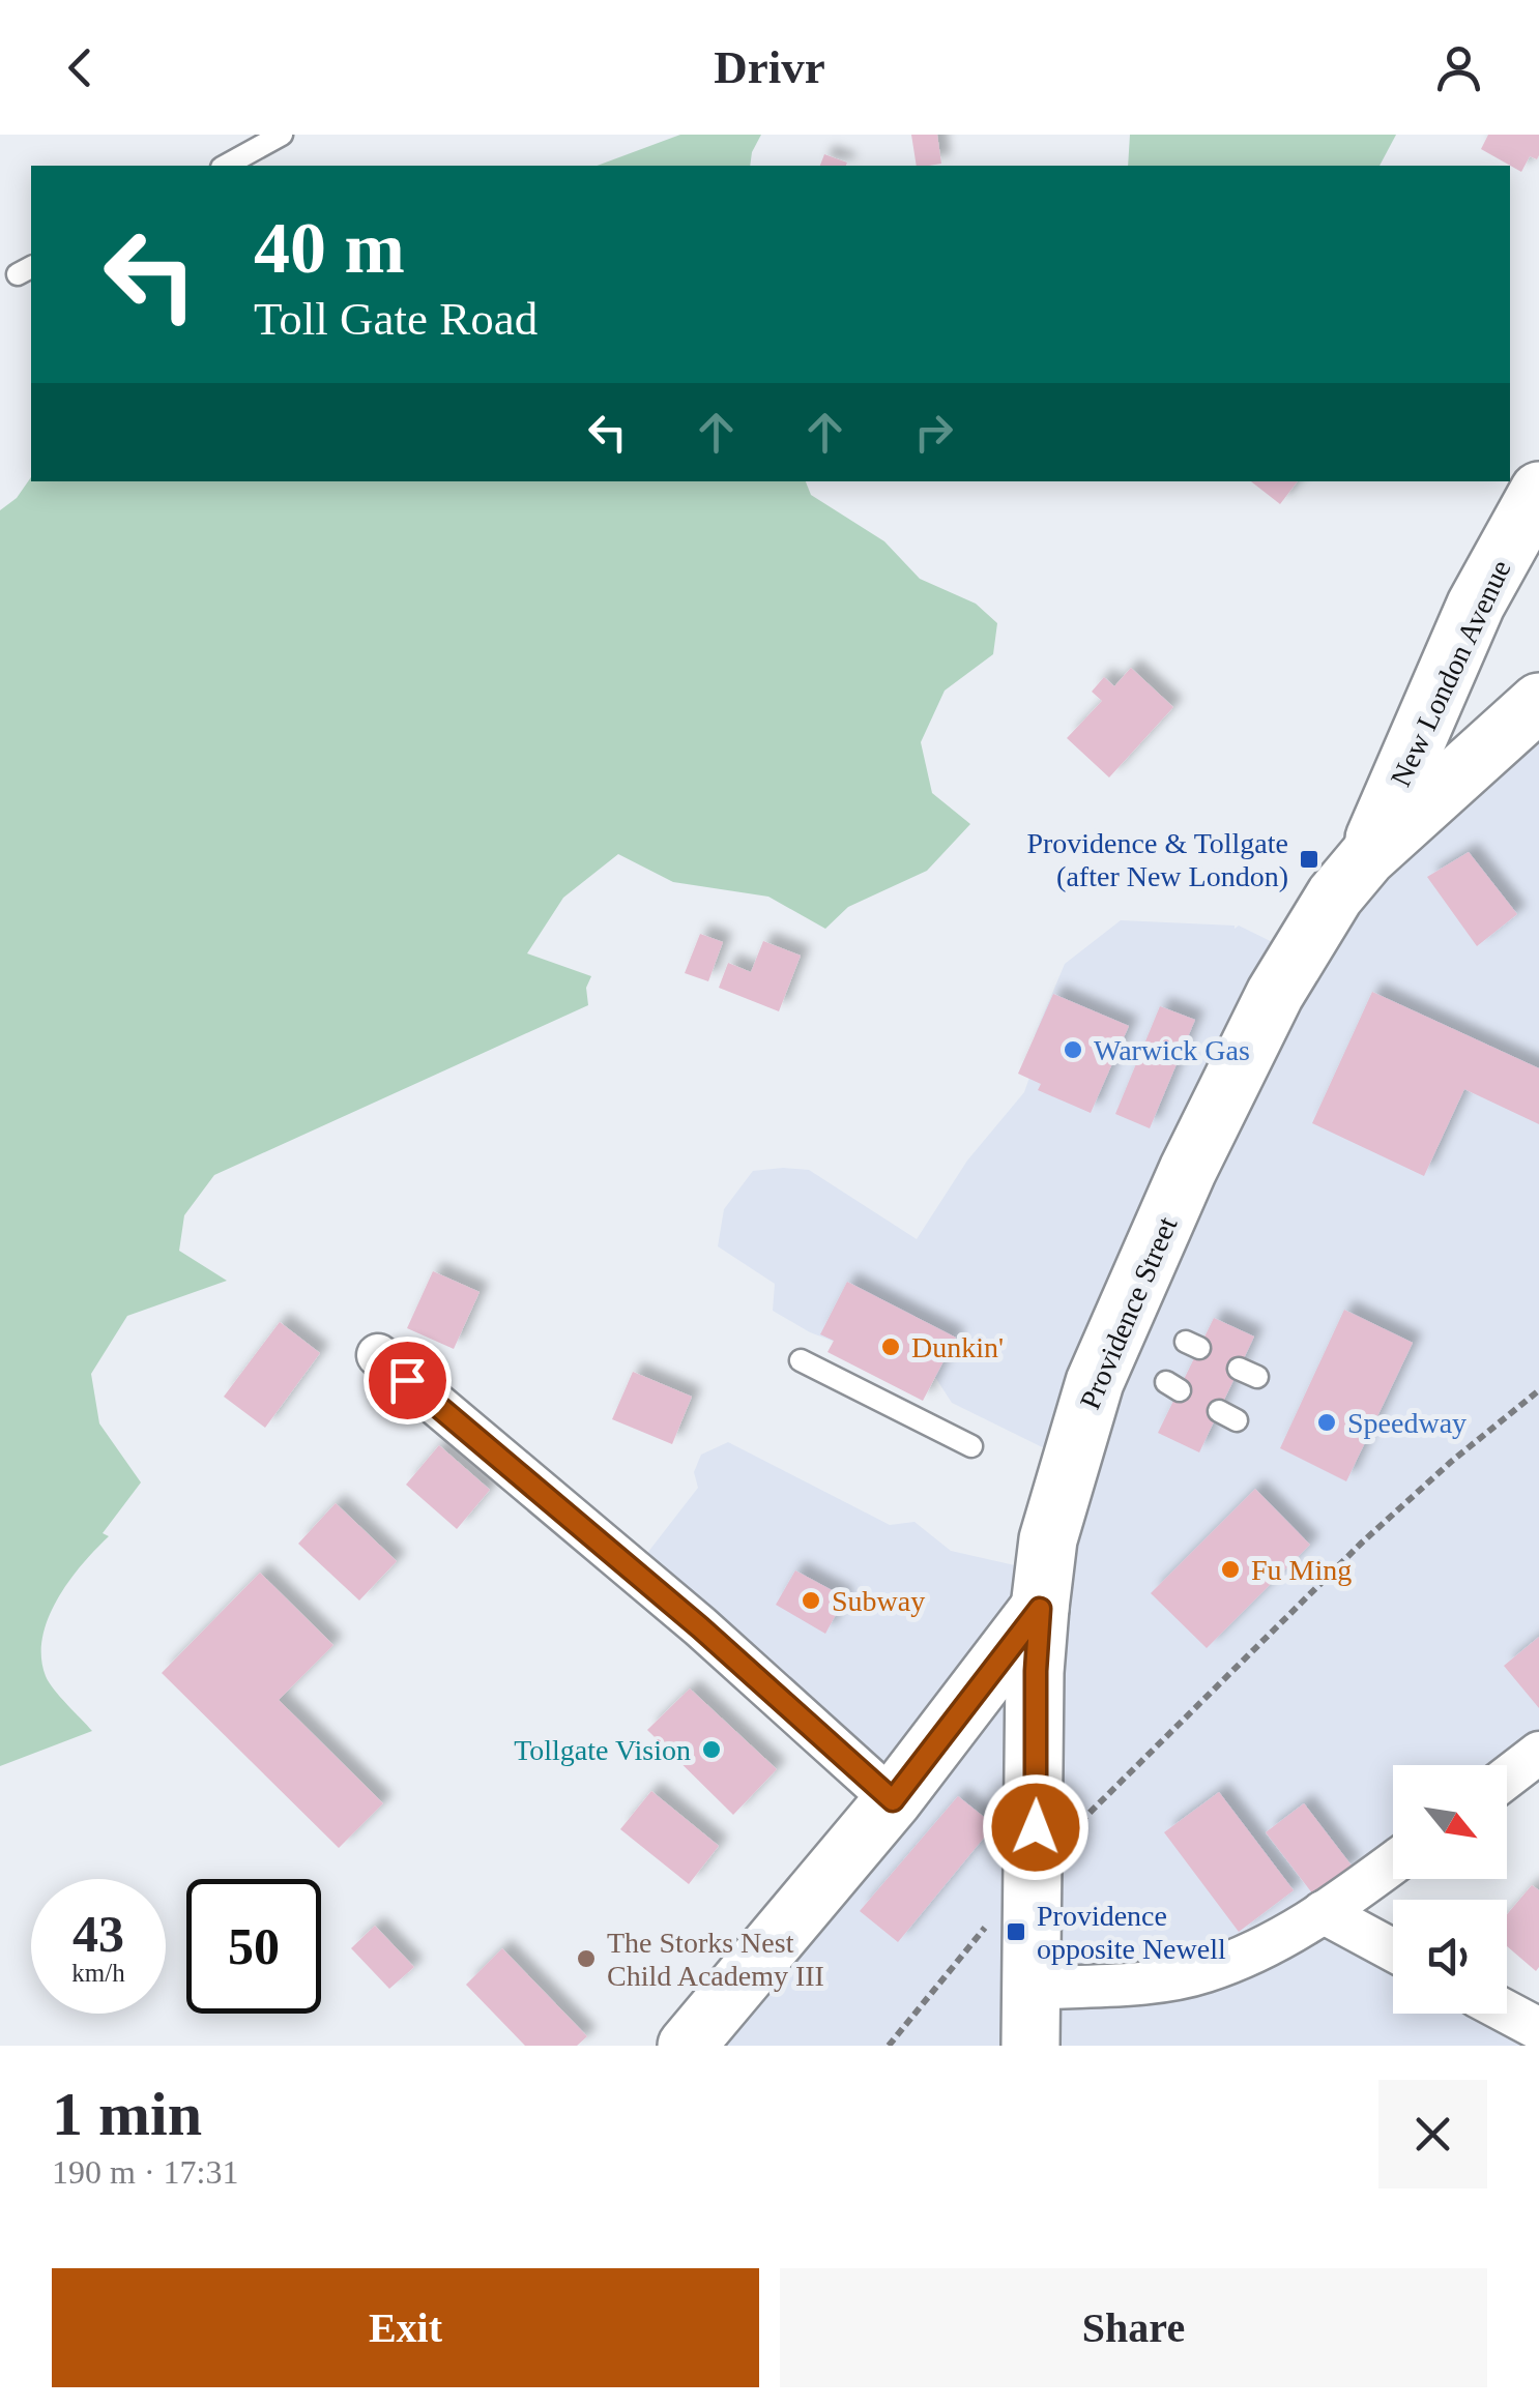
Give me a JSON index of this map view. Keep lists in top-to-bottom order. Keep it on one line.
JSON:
{"streets":{"main road":["New London Avenue","Providence Street"]},"crossings":[["New London Avenue","Providence Street"]],"places":{"transit":["Providence & Tollgate (after New London)","Providence opposite Newell"],"other":["Warwick Gas","Dunkin'","Speedway","Fu Ming","Subway","Tollgate Vision","The Storks Nest Child Academy III"]},"north":"bottom right","page":{"header":"Drivr","turn":["40 m","Toll Gate Road"],"speed":"43 km/h","limit":"50","heading":["1 min","190 m · 17:31"],"buttons":["Exit","Share"]}}
